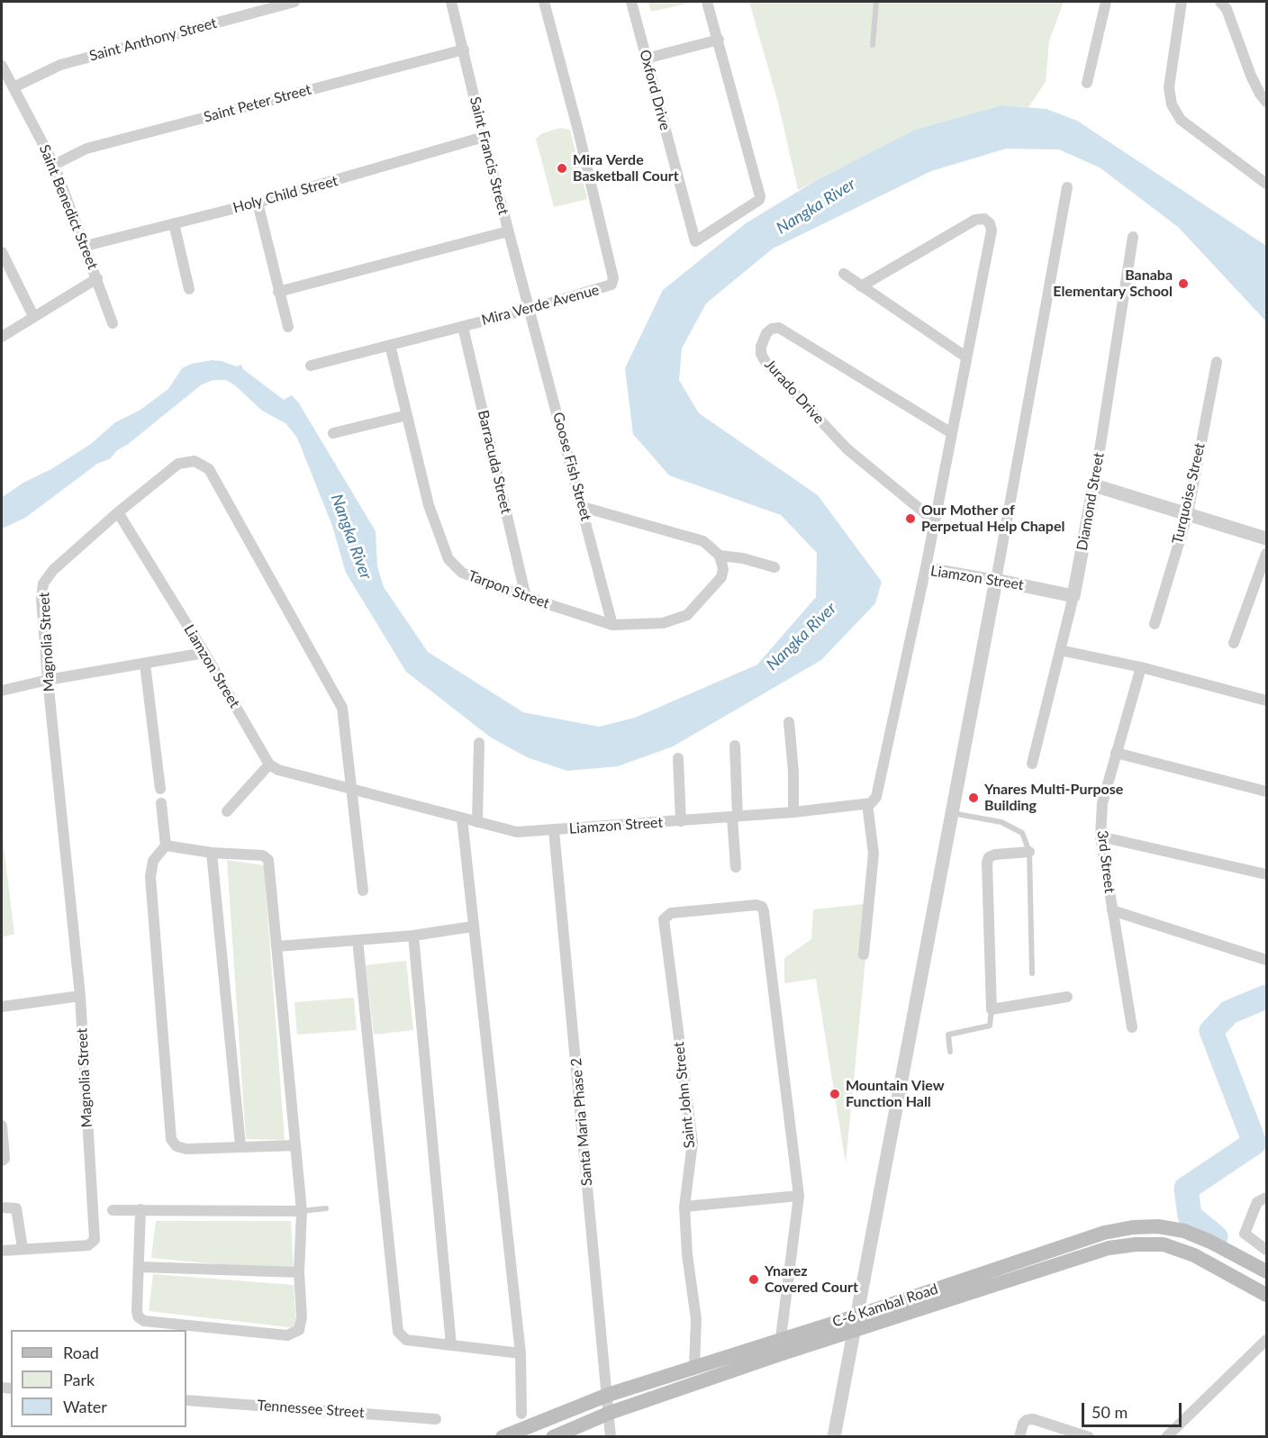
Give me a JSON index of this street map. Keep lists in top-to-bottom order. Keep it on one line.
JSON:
{"streets":{"main road":["C-6 Kambal Road"],"street":["Saint Anthony Street","Oxford Drive","Saint Peter Street","Saint Francis Street","Holy Child Street","Saint Benedict Street","Mira Verde Avenue","Jurado Drive","Barracuda Street","Goose Fish Street","Turquoise Street","Diamond Street","Liamzon Street","Tarpon Street","Magnolia Street","3rd Street","Saint John Street","Santa Maria Phase 2","Tennessee Street"]},"crossings":[["Saint Anthony Street","Saint Benedict Street"],["Saint Peter Street","Saint Francis Street"],["Saint Peter Street","Saint Benedict Street"],["Saint Francis Street","Holy Child Street"],["Saint Francis Street","Mira Verde Avenue"],["Saint Francis Street","Goose Fish Street"],["Holy Child Street","Saint Benedict Street"],["Mira Verde Avenue","Barracuda Street"],["Mira Verde Avenue","Goose Fish Street"],["Mira Verde Avenue","Tarpon Street"],["Barracuda Street","Tarpon Street"],["Goose Fish Street","Tarpon Street"],["Diamond Street","Liamzon Street"],["Liamzon Street","Magnolia Street"],["Liamzon Street","Santa Maria Phase 2"],["Saint John Street","C-6 Kambal Road"],["Santa Maria Phase 2","C-6 Kambal Road"]],"water":["Nangka River"],"places":["Mira Verde Basketball Court","Banaba Elementary School","Our Mother of Perpetual Help Chapel","Ynares Multi-Purpose Building","Mountain View Function Hall","Ynarez Covered Court"],"legend":["Road","Park","Water"],"scale_bar":"50 m"}
